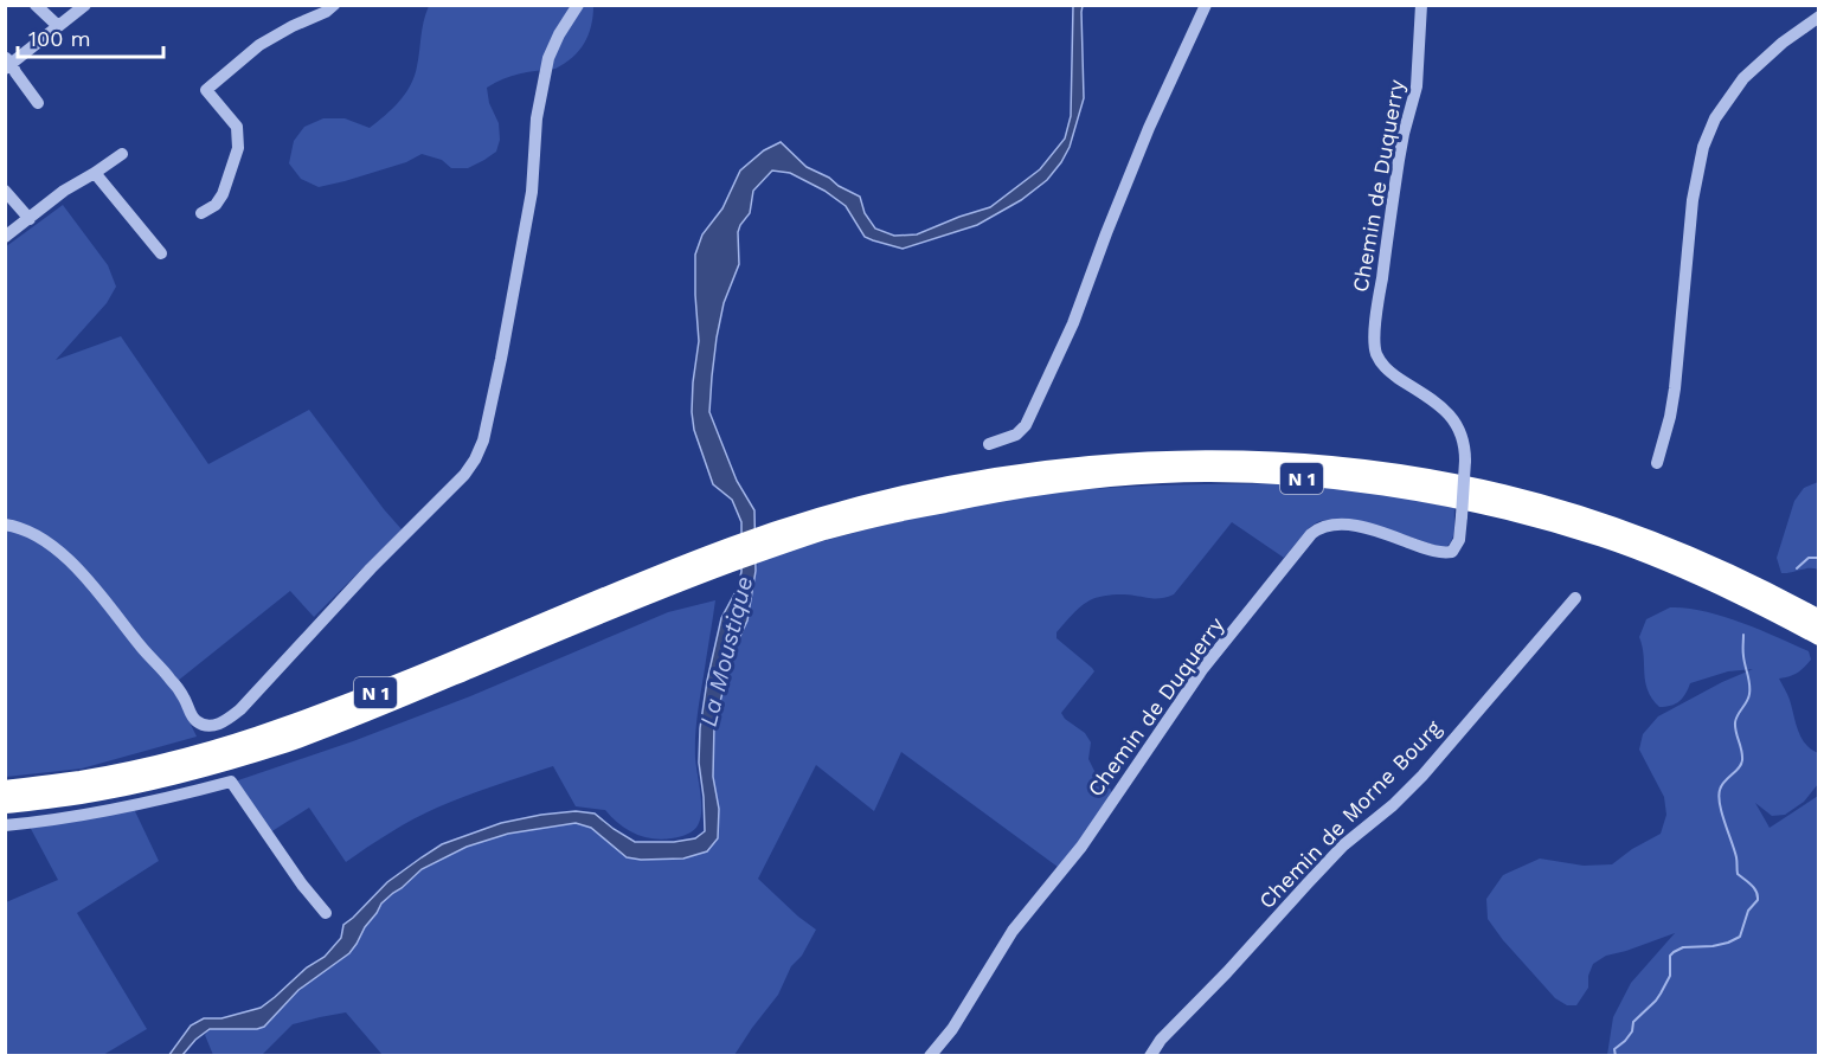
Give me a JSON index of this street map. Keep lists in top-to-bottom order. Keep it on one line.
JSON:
{"streets":{"highway":["N 1"],"street":["Chemin de Duquerry","Chemin de Morne Bourg"]},"water":["La Moustique"],"scale_bar":"100 m"}
